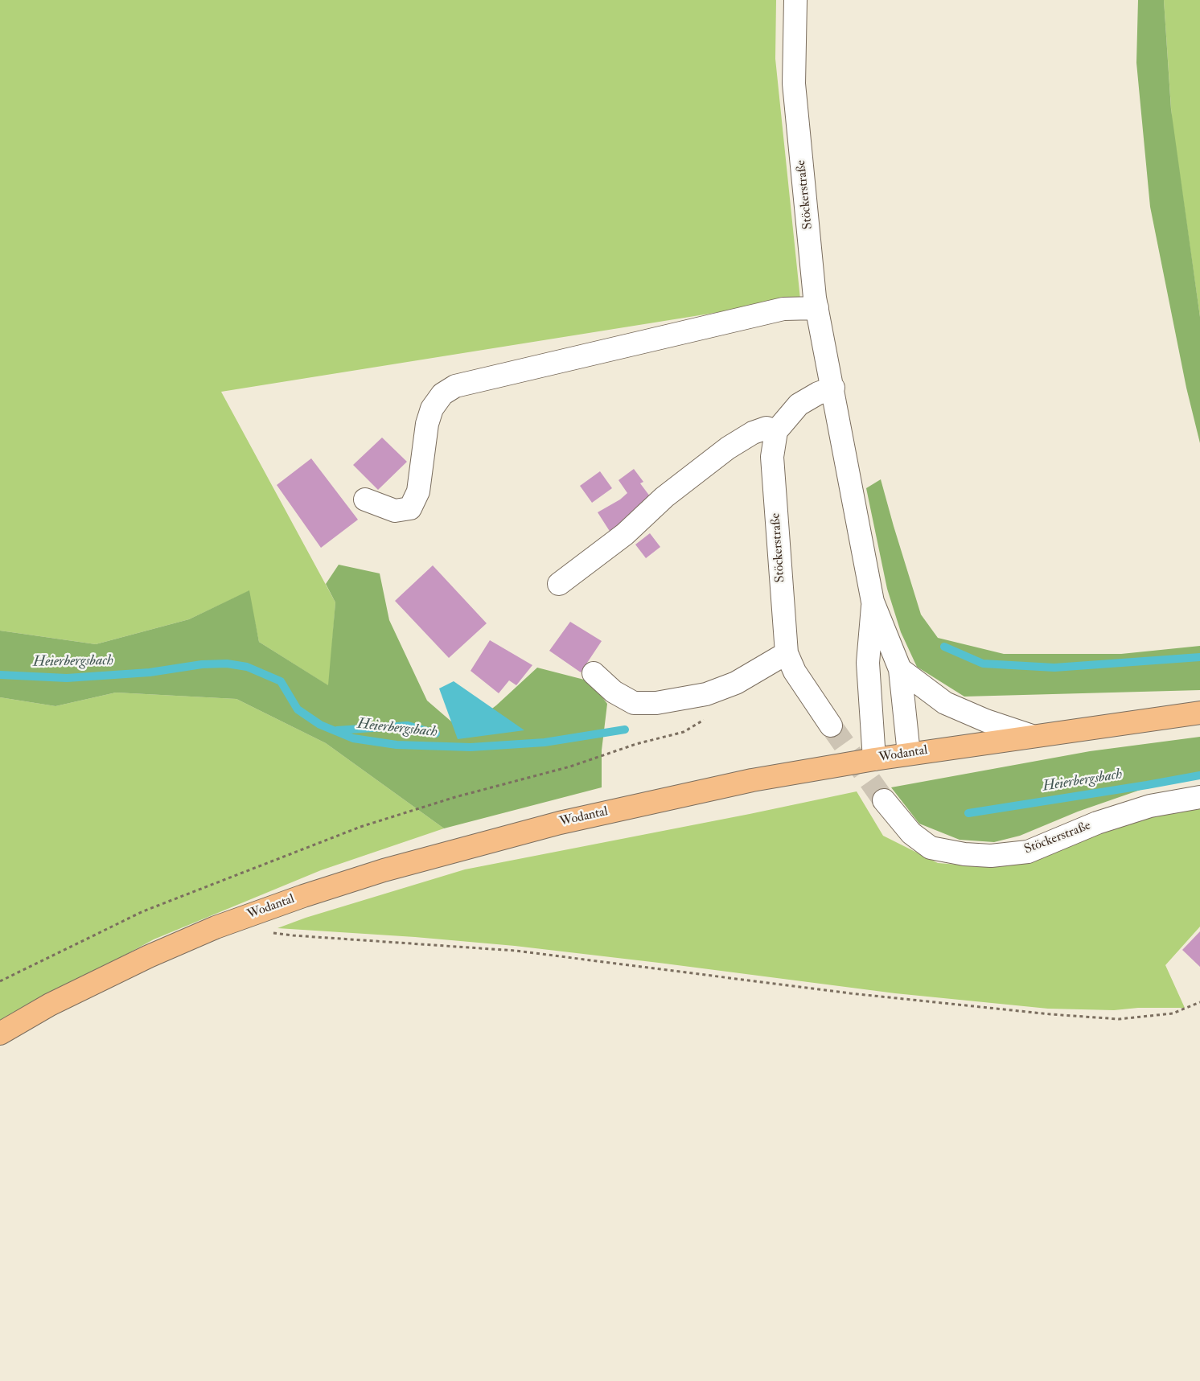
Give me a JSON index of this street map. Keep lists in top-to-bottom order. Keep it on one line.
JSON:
{"streets":{"main road":["Wodantal"],"street":["Stöckerstraße"]},"crossings":[["Stöckerstraße","Wodantal"]],"water":["Heierbergsbach"]}
